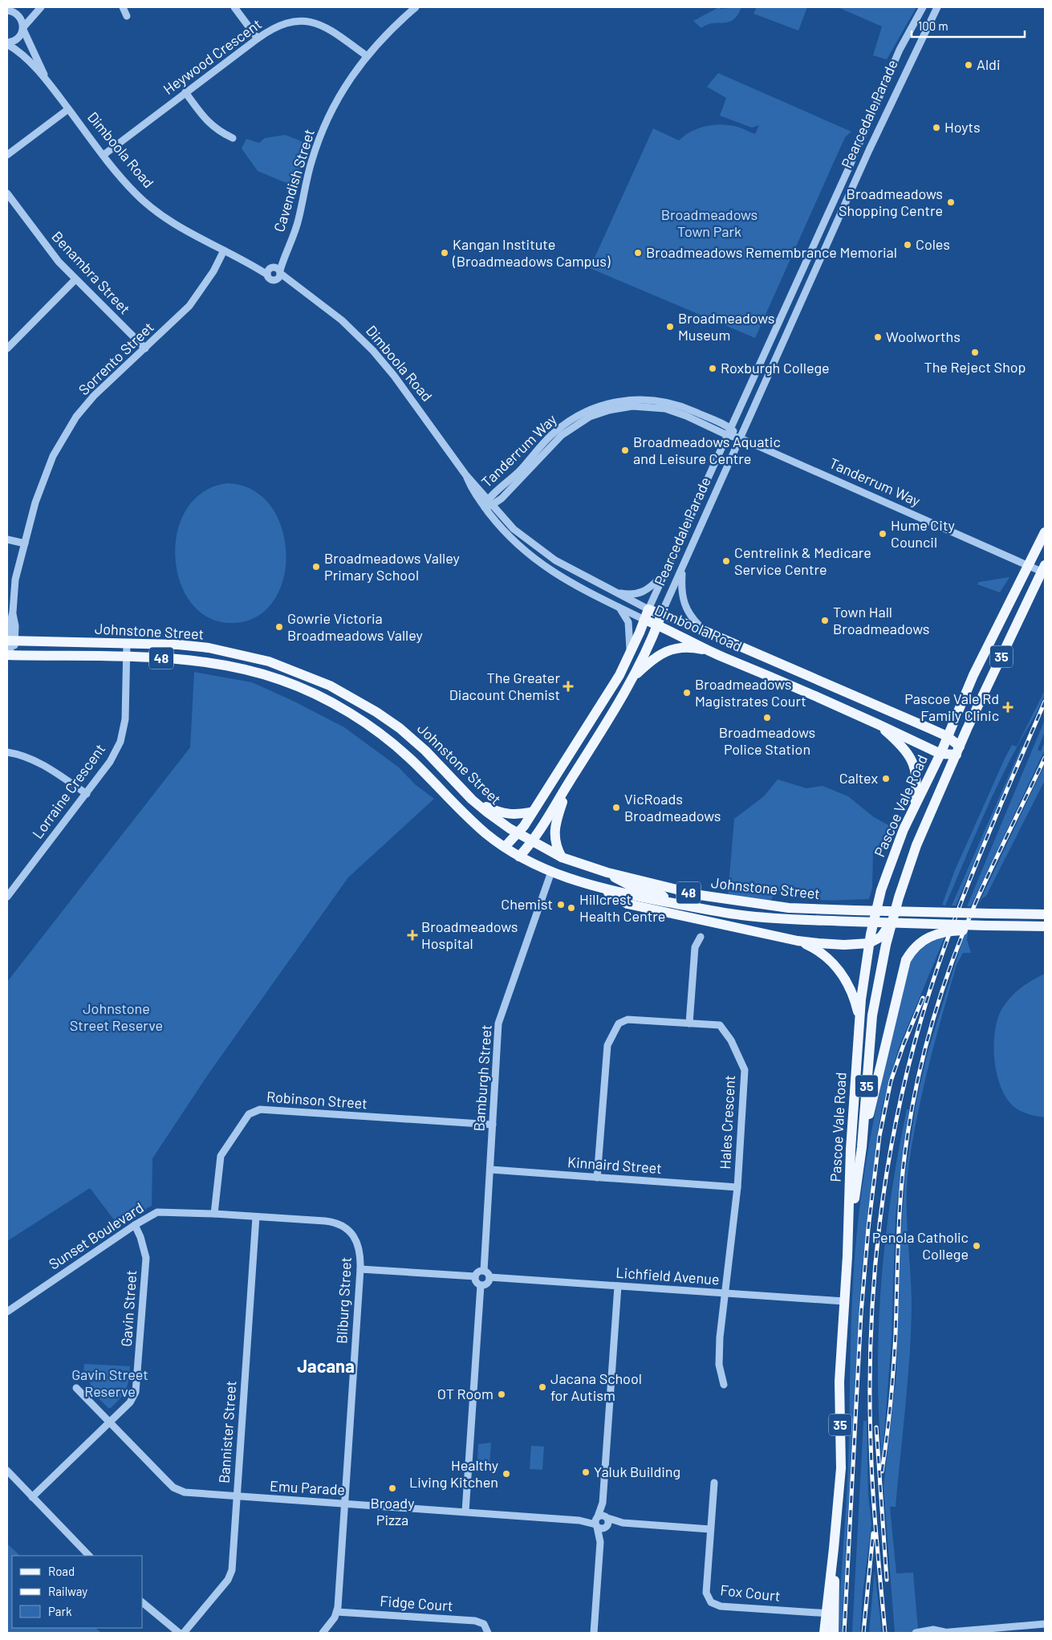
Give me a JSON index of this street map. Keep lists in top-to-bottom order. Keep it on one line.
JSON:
{"streets":{"main road":["Pearcedale Parade","Dimboola Road","Johnstone Street","35","48","Pascoe Vale Road"],"street":["Heywood Crescent","Cavendish Street","Benambra Street","Sorrento Street","Tanderrum Way","Lorraine Crescent","Bamburgh Street","Robinson Street","Hales Crescent","Kinnaird Street","Sunset Boulevard","Lichfield Avenue","Bliburg Street","Gavin Street","Bannister Street","Emu Parade","Fox Court","Fidge Court"]},"crossings":[["Heywood Crescent","Dimboola Road"],["Heywood Crescent","Cavendish Street"],["Pearcedale Parade","Dimboola Road"],["Pearcedale Parade","Tanderrum Way"],["Pearcedale Parade","Johnstone Street"],["Dimboola Road","Cavendish Street"],["Dimboola Road","Sorrento Street"],["Dimboola Road","Tanderrum Way"],["Dimboola Road","Pascoe Vale Road"],["Benambra Street","Sorrento Street"],["Sorrento Street","Johnstone Street"],["Tanderrum Way","Pascoe Vale Road"],["Johnstone Street","48"],["Johnstone Street","Lorraine Crescent"],["Johnstone Street","Bamburgh Street"],["Pascoe Vale Road","Lichfield Avenue"],["Pascoe Vale Road","Fox Court"],["Bamburgh Street","Robinson Street"],["Bamburgh Street","Kinnaird Street"],["Bamburgh Street","Lichfield Avenue"],["Robinson Street","Sunset Boulevard"],["Hales Crescent","Kinnaird Street"],["Hales Crescent","Lichfield Avenue"],["Sunset Boulevard","Bliburg Street"],["Sunset Boulevard","Gavin Street"],["Sunset Boulevard","Bannister Street"],["Bliburg Street","Bannister Street"],["Bliburg Street","Emu Parade"],["Bliburg Street","Fidge Court"],["Gavin Street","Emu Parade"],["Bannister Street","Emu Parade"]],"districts":["Jacana"],"parks":["Broadmeadows Town Park","Johnstone Street Reserve","Gavin Street Reserve"],"places":{"other":["Aldi","Hoyts","Broadmeadows Shopping Centre","Coles","Kangan Institute (Broadmeadows Campus)","Broadmeadows Remembrance Memorial","Broadmeadows Museum","Woolworths","The Reject Shop","Roxburgh College","Broadmeadows Aquatic and Leisure Centre","Hume City Council","Centrelink & Medicare Service Centre","Broadmeadows Valley Primary School","Town Hall Broadmeadows","Gowrie Victoria Broadmeadows Valley","Broadmeadows Magistrates Court","Broadmeadows Police Station","Caltex","VicRoads Broadmeadows","Chemist","Hillcrest Health Centre","Penola Catholic College","Jacana School for Autism","OT Room","Yaluk Building","Healthy Living Kitchen","Broady Pizza"],"health":["The Greater Diacount Chemist","Pascoe Vale Rd Family Clinic","Broadmeadows Hospital"]},"legend":["Road","Railway","Park"],"scale_bar":"100 m"}
